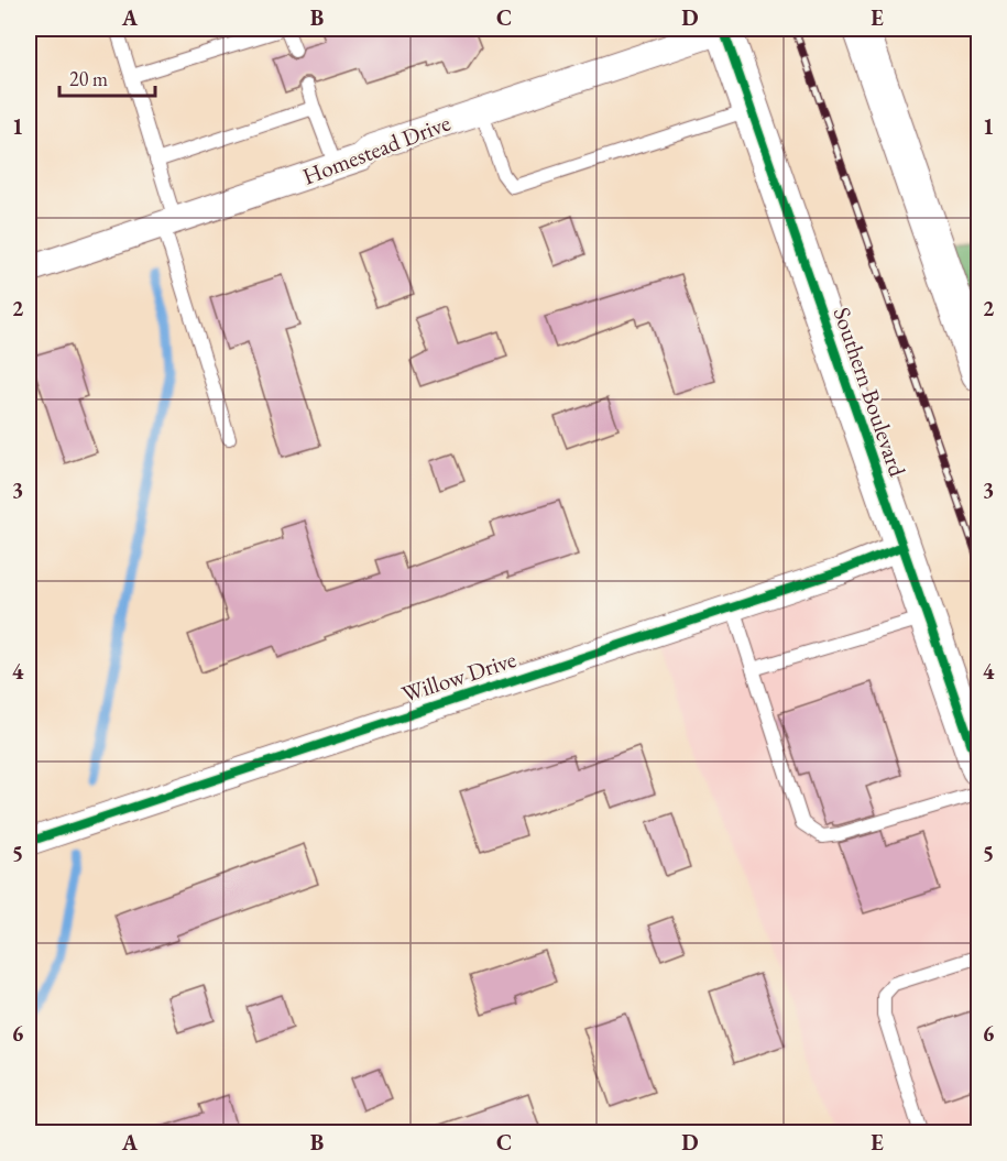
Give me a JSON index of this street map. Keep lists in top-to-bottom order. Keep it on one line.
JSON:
{"streets":{"street":["Homestead Drive","Southern Boulevard","Willow Drive"]},"crossings":[["Homestead Drive","Southern Boulevard"],["Southern Boulevard","Willow Drive"]],"scale_bar":"20 m","grid":{"columns":["A","B","C","D","E"],"rows":["1","2","3","4","5","6"]}}
